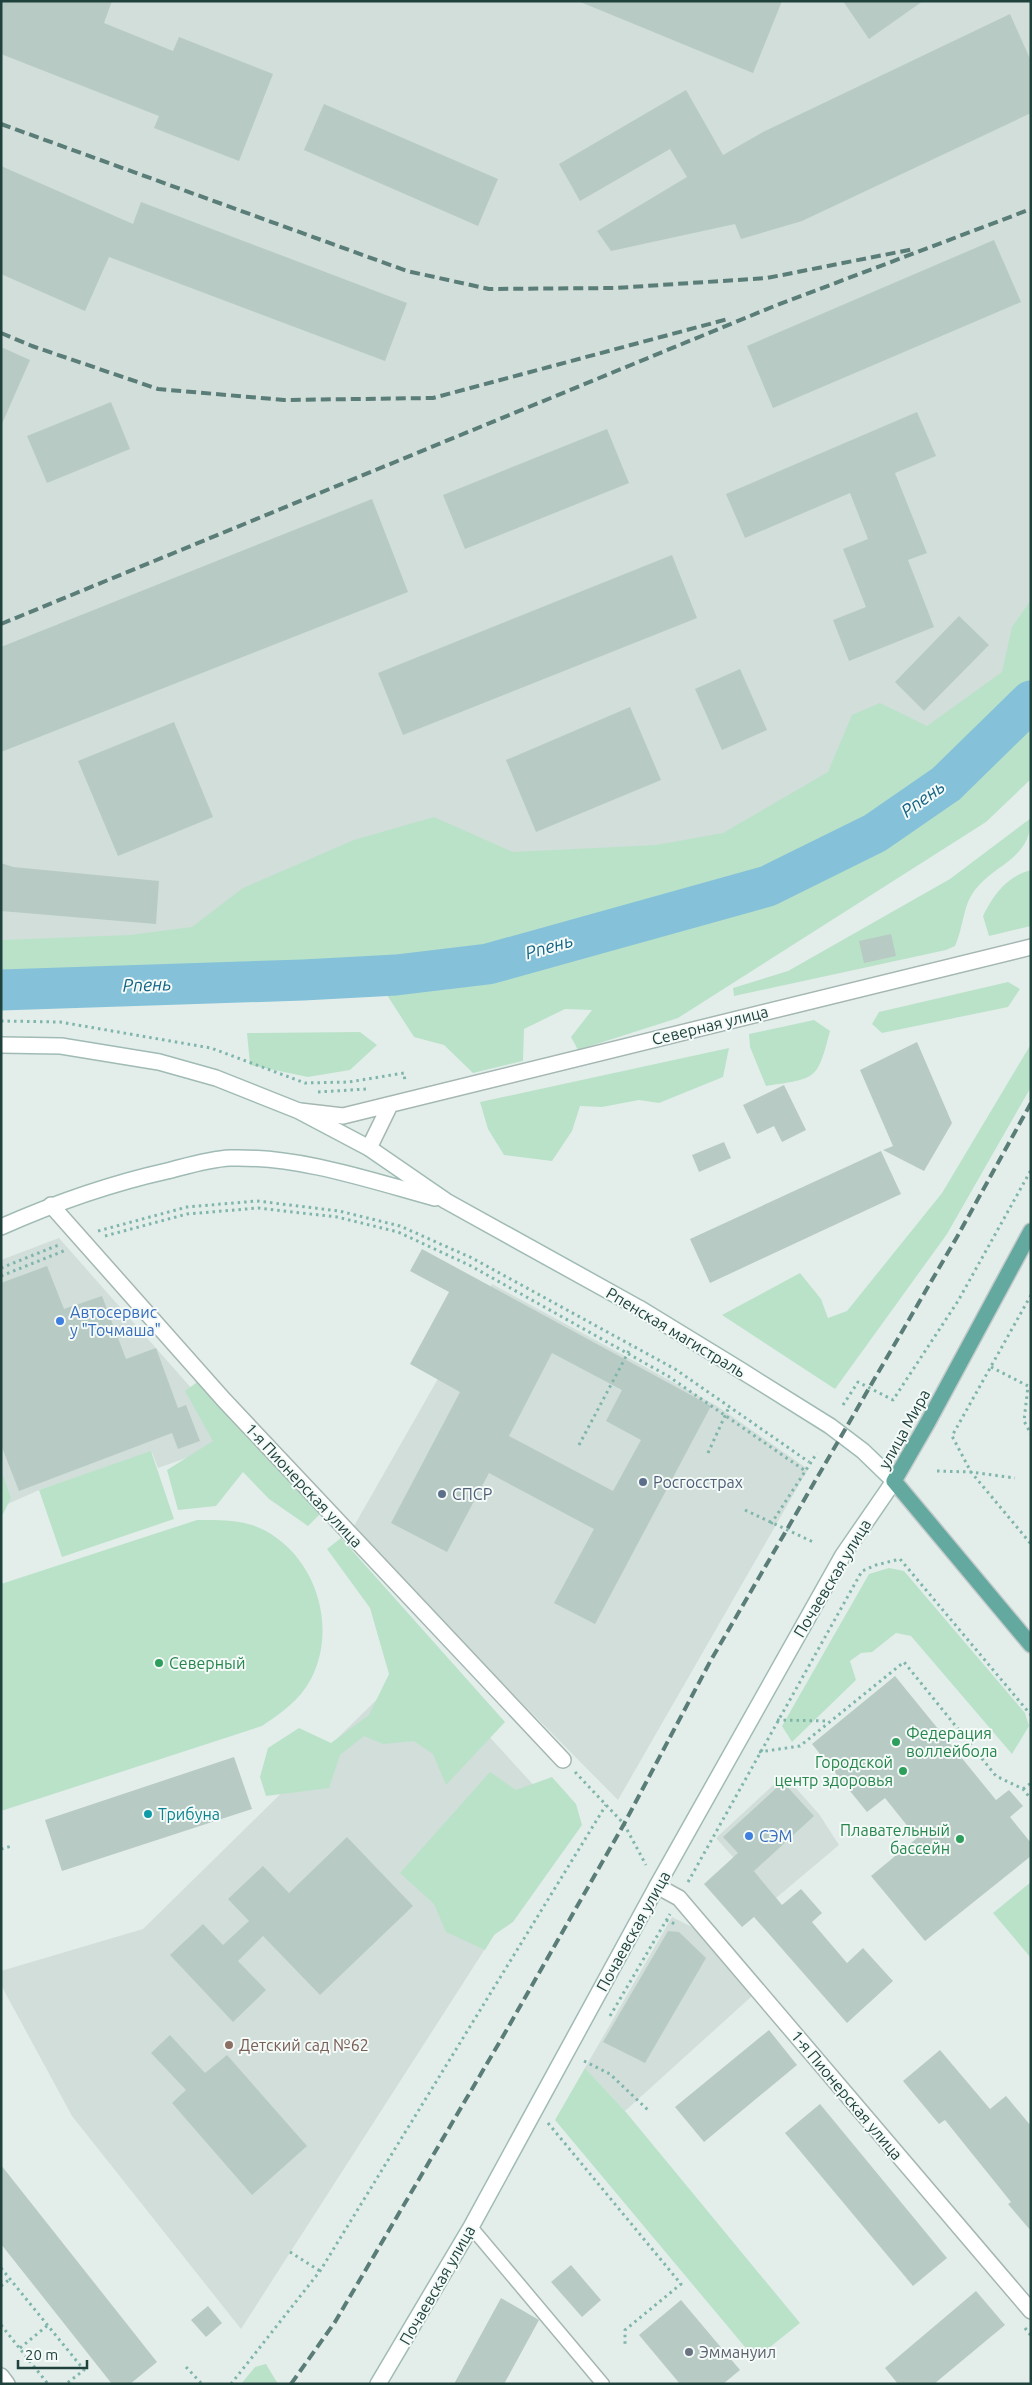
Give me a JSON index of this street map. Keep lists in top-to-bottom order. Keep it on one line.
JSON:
{"streets":{"main road":["Северная улица","Рпенская магистраль","улица Мира","1-я Пионерская улица","Почаевская улица"]},"crossings":[["Северная улица","Рпенская магистраль"],["Рпенская магистраль","улица Мира"],["Рпенская магистраль","1-я Пионерская улица"],["Рпенская магистраль","Почаевская улица"],["улица Мира","Почаевская улица"],["1-я Пионерская улица","Почаевская улица"]],"water":["Рпень"],"places":["Автосервис у \"Точмаша\"","Росгосстрах","СПСР","Северный","Федерация воллейбола","Городской центр здоровья","Трибуна","СЭМ","Плавательный бассейн","Детский сад №62","Эммануил"],"scale_bar":"20 m"}
